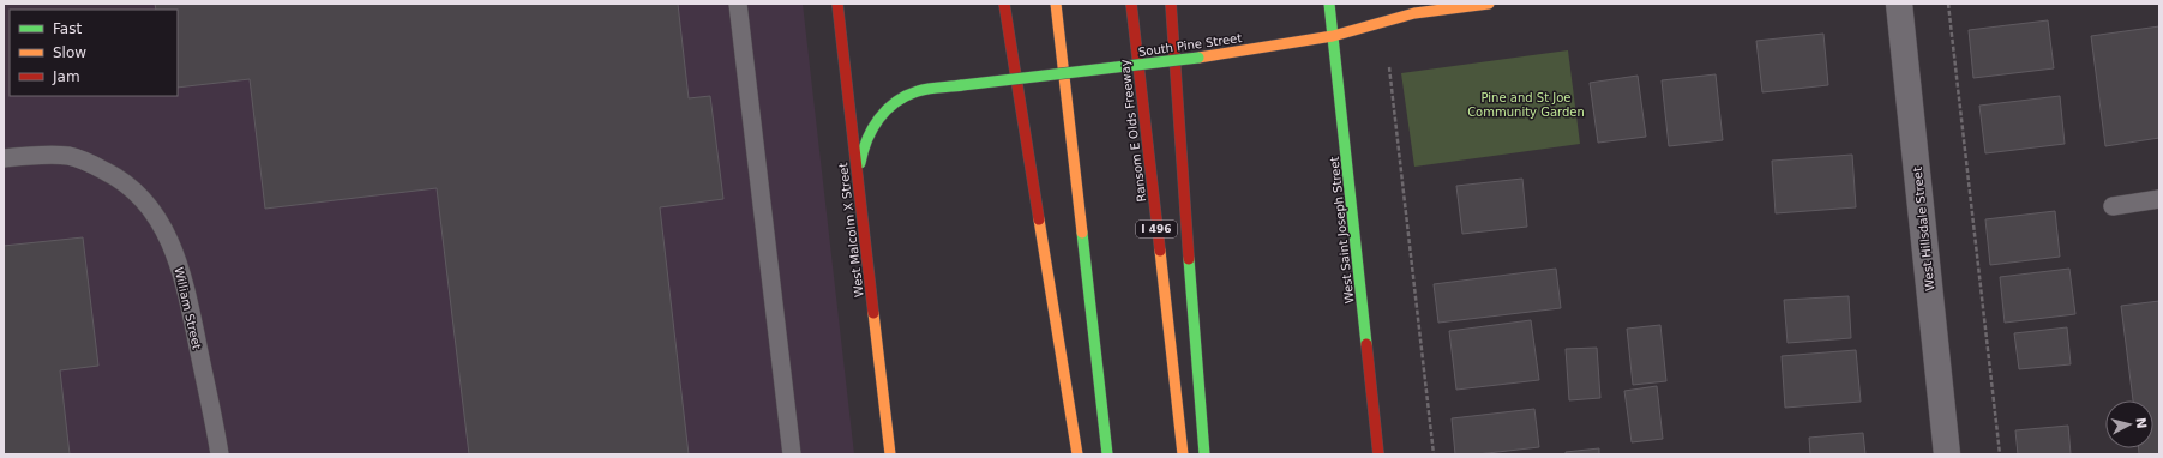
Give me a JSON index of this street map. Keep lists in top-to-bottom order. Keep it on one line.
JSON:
{"streets":{"main road":["South Pine Street","Ransom E Olds Freeway","I 496","West Malcolm X Street","West Saint Joseph Street"],"street":["West Hillsdale Street"],"lane":["William Street"]},"crossings":[["South Pine Street","West Malcolm X Street"],["South Pine Street","West Saint Joseph Street"]],"parks":["Pine and St Joe Community Garden"],"legend":["Fast","Slow","Jam"],"north":"right"}
